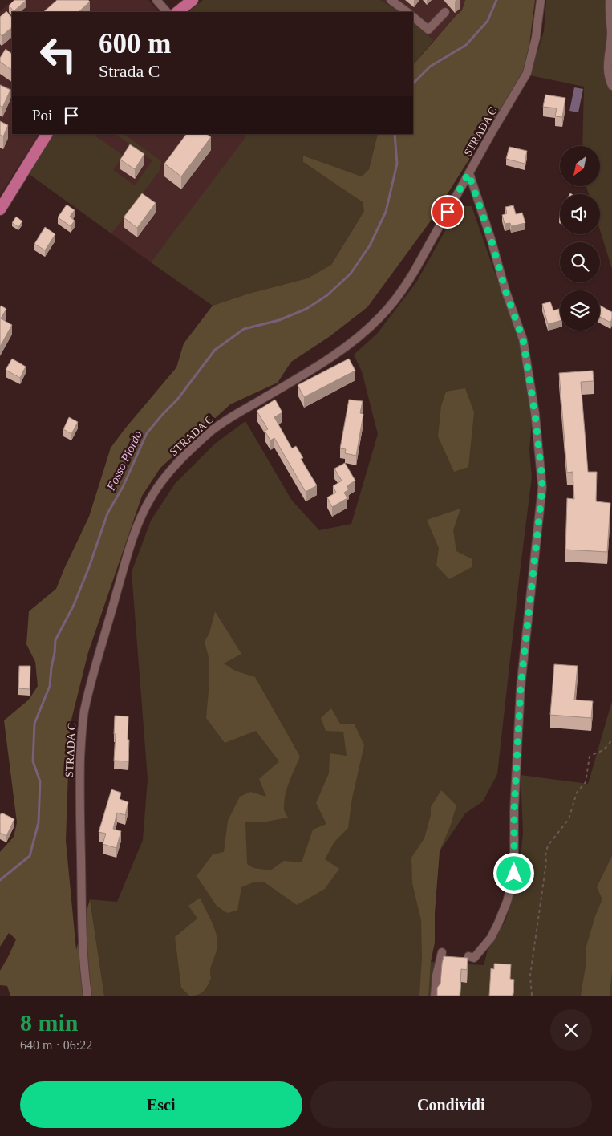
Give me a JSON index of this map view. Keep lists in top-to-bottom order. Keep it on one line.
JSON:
{"streets":{"street":["STRADA C"]},"water":["Fosso Piordo"],"north":"bottom left","page":{"turn":["600 m","Strada C"],"then":"Poi","heading":["8 min","640 m · 06:22"],"buttons":["Esci","Condividi"]}}
